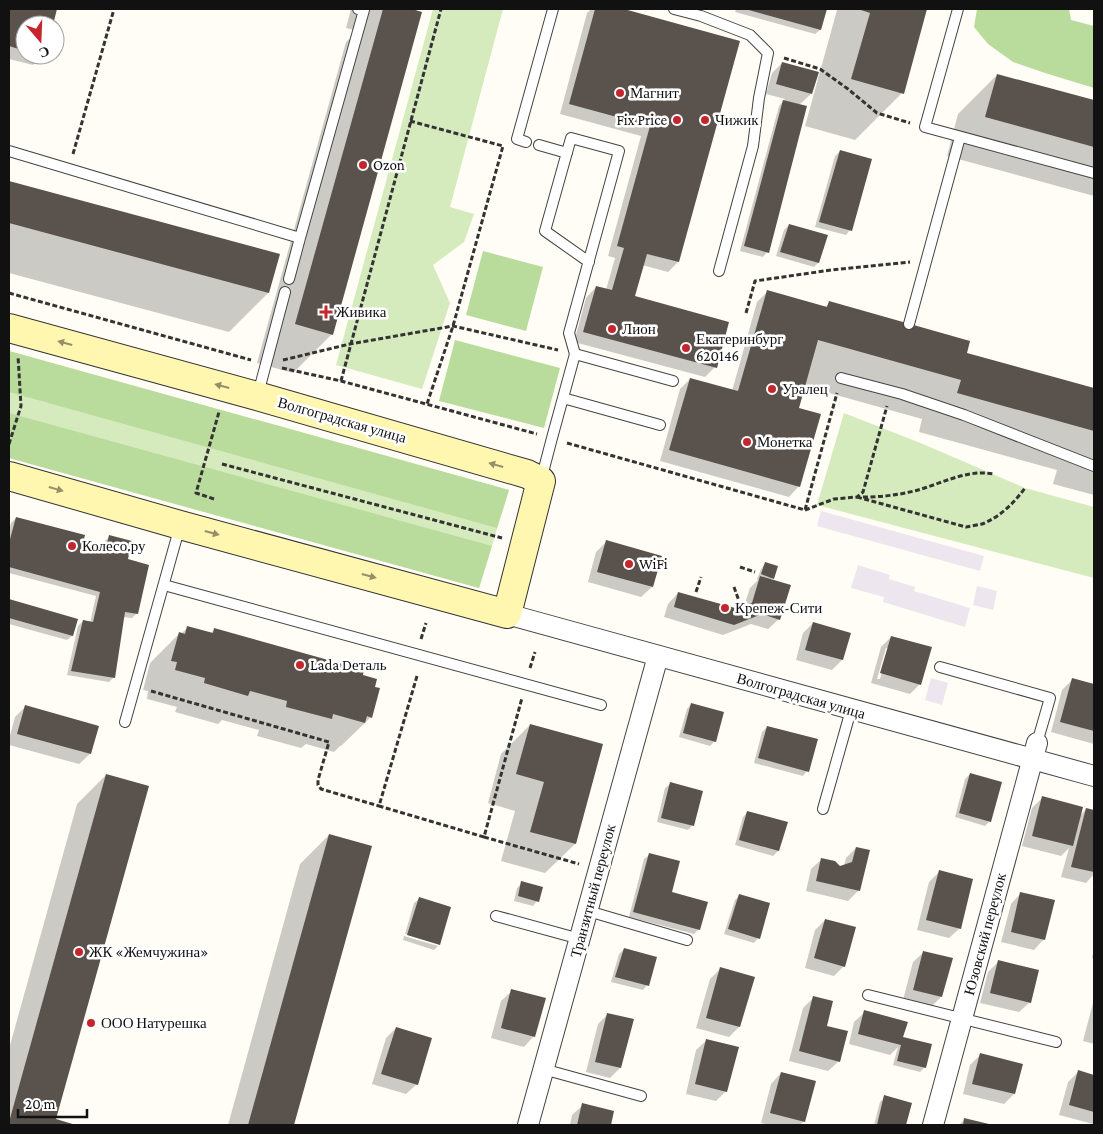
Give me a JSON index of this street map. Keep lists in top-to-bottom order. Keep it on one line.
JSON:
{"streets":{"street":["Волгоградская улица","Транзитный переулок","Юзовский переулок"]},"crossings":[["Волгоградская улица","Транзитный переулок"],["Волгоградская улица","Юзовский переулок"]],"places":{"other":["Магнит","Fix Price","Чижик","Ozon","Лион","Екатеринбург 620146","Уралец","Монетка","Колесо.ру","WiFi","Крепеж-Сити","Lada Dеталь","ЖК «Жемчужина»","ООО Натурешка"],"health":["Живика"]},"scale_bar":"20 m","north":"bottom"}
